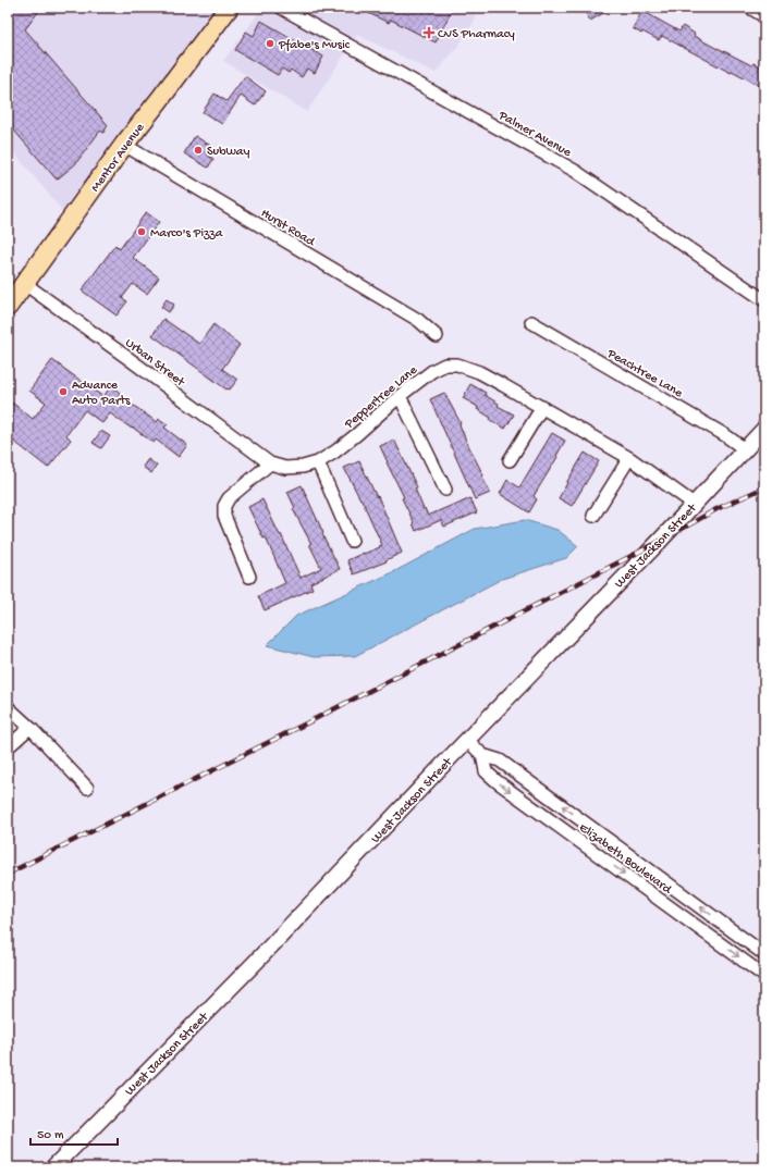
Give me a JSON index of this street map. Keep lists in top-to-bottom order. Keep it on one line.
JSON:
{"streets":{"main road":["Mentor Avenue"],"street":["Palmer Avenue","Hurst Road","Urban Street","Peachtree Lane","Peppertree Lane","West Jackson Street","Elizabeth Boulevard"]},"crossings":[["Mentor Avenue","Hurst Road"],["Mentor Avenue","Urban Street"],["Urban Street","Peppertree Lane"],["Peachtree Lane","West Jackson Street"],["Peppertree Lane","West Jackson Street"],["West Jackson Street","Elizabeth Boulevard"]],"places":{"health":["CVS Pharmacy"],"other":["Pfabe's Music","Subway","Marco's Pizza","Advance Auto Parts"]},"scale_bar":"50 m"}
